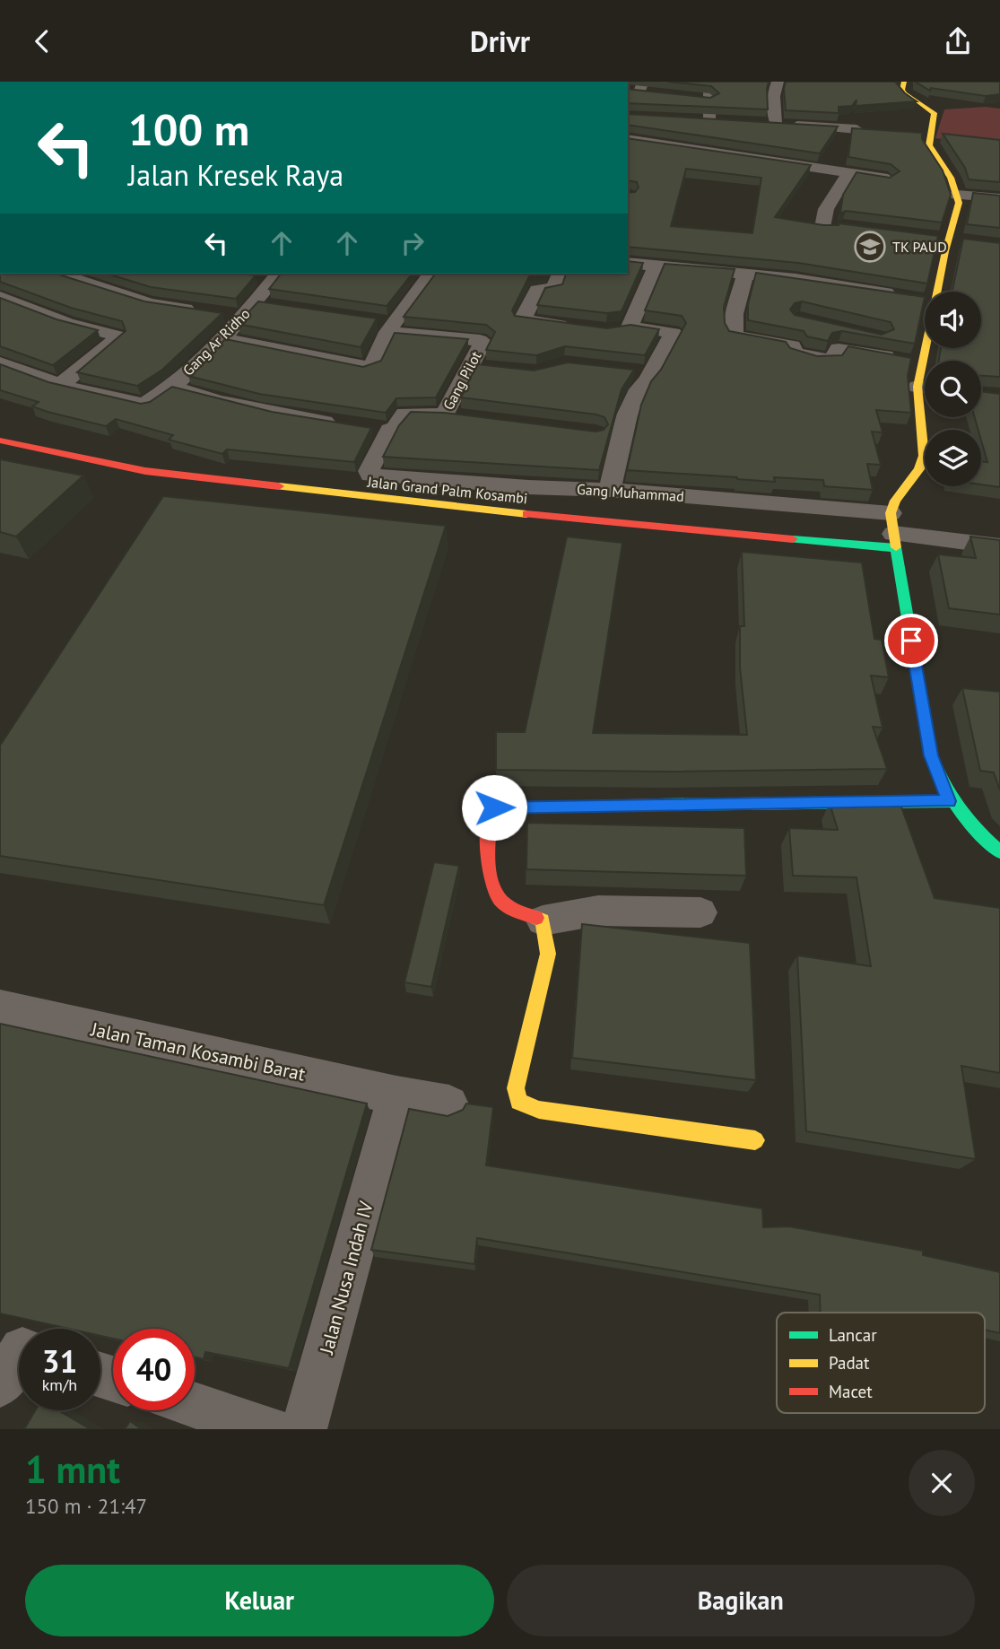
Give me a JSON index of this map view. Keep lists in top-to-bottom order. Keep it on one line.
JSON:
{"streets":{"street":["Gang Ar Ridho","Gang Pilot","Jalan Grand Palm Kosambi","Gang Muhammad","Jalan Taman Kosambi Barat","Jalan Nusa Indah IV"]},"crossings":[["Gang Pilot","Gang Muhammad"],["Jalan Grand Palm Kosambi","Gang Muhammad"],["Jalan Taman Kosambi Barat","Jalan Nusa Indah IV"]],"places":{"school or university":["TK PAUD"]},"legend":["Lancar","Padat","Macet"],"page":{"header":"Drivr","turn":["100 m","Jalan Kresek Raya"],"speed":"31 km/h","limit":"40","heading":["1 mnt","150 m · 21:47"],"buttons":["Keluar","Bagikan"]}}
